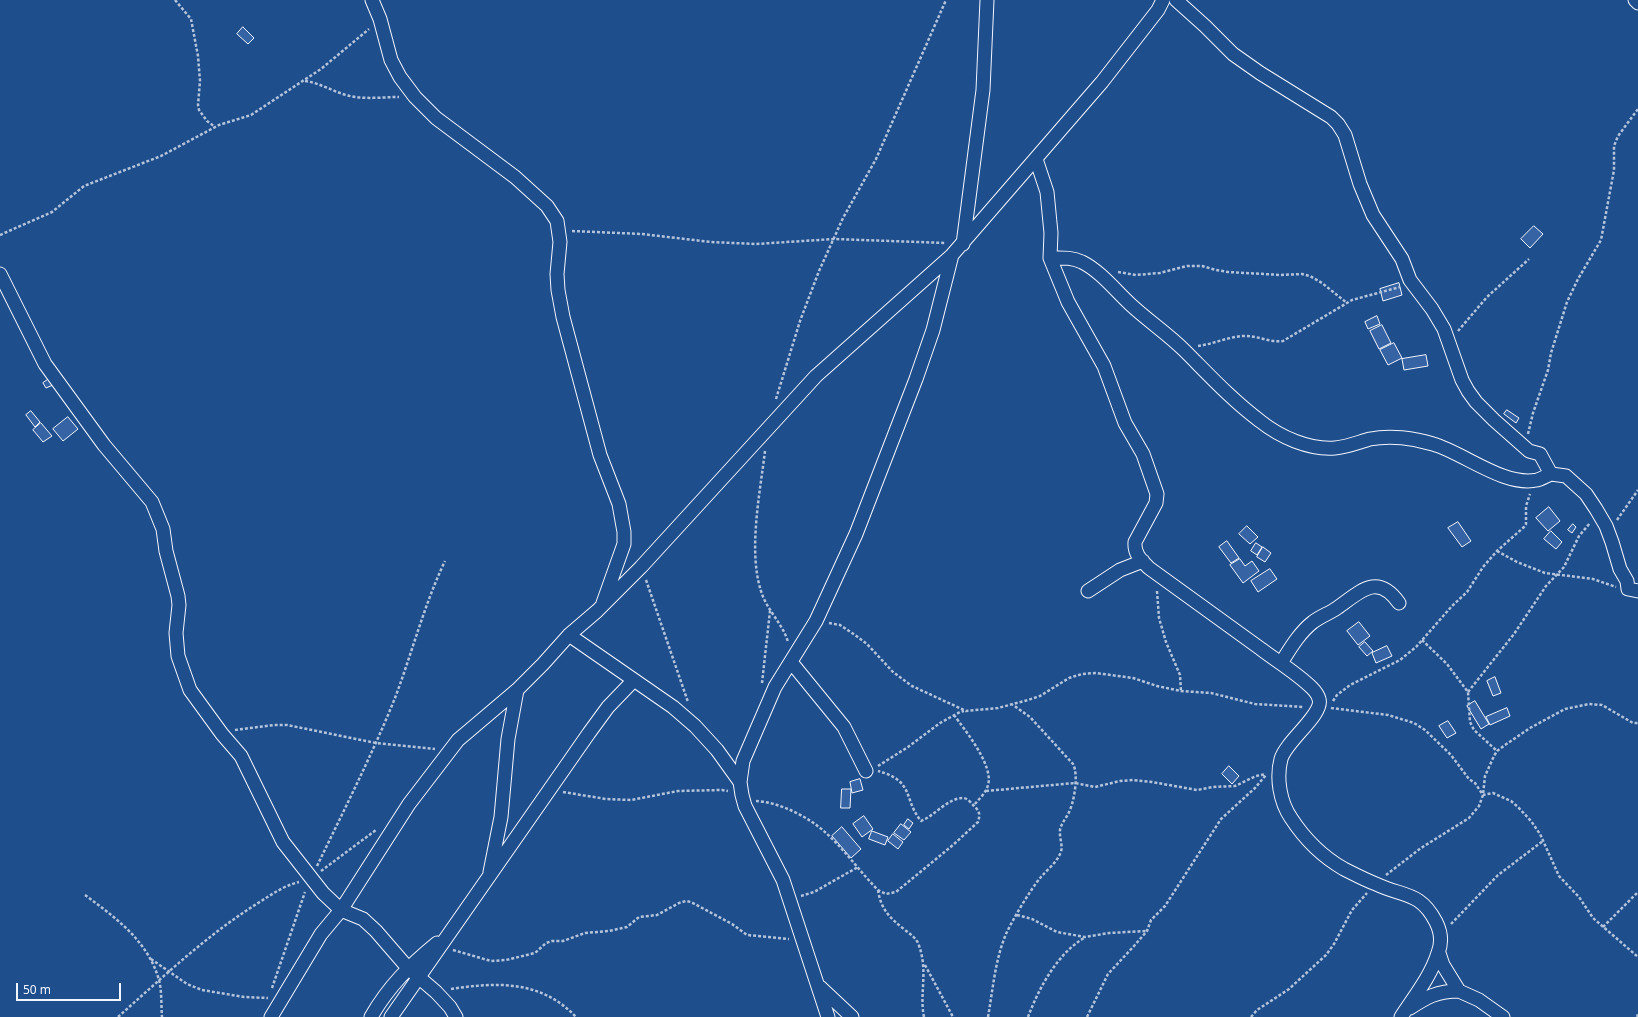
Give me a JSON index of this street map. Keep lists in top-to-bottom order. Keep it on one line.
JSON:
{"scale_bar":"50 m"}
